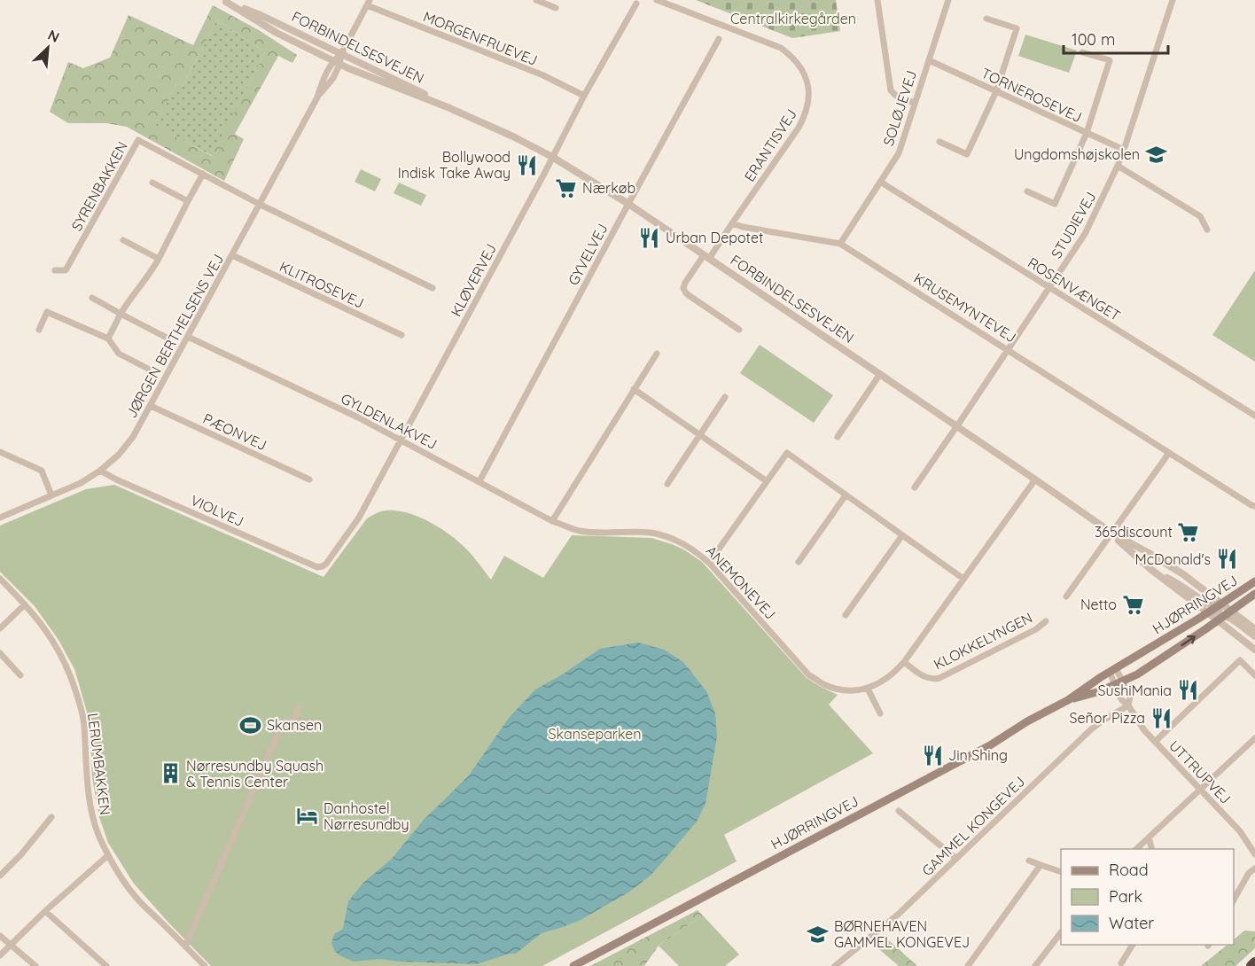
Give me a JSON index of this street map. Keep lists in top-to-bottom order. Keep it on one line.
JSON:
{"streets":{"main road":["HJØRRINGVEJ"],"street":["MORGENFRUEVEJ","FORBINDELSESVEJEN","TORNEROSEVEJ","SOLØJEVEJ","ERANTISVEJ","SYRENBAKKEN","STUDIEVEJ","GYVELVEJ","KLØVERVEJ","KLITROSEVEJ","ROSENVÆNGET","KRUSEMYNTEVEJ","JØRGEN BERTHELSENS VEJ","GYLDENLAKVEJ","PÆONVEJ","VIOLVEJ","ANEMONEVEJ","KLOKKELYNGEN","LERUMBAKKEN","UTTRUPVEJ","GAMMEL KONGEVEJ"]},"crossings":[["MORGENFRUEVEJ","KLØVERVEJ"],["MORGENFRUEVEJ","JØRGEN BERTHELSENS VEJ"],["FORBINDELSESVEJEN","ERANTISVEJ"],["FORBINDELSESVEJEN","STUDIEVEJ"],["FORBINDELSESVEJEN","GYVELVEJ"],["FORBINDELSESVEJEN","KLØVERVEJ"],["FORBINDELSESVEJEN","JØRGEN BERTHELSENS VEJ"],["FORBINDELSESVEJEN","ANEMONEVEJ"],["FORBINDELSESVEJEN","HJØRRINGVEJ"],["TORNEROSEVEJ","SOLØJEVEJ"],["TORNEROSEVEJ","STUDIEVEJ"],["SOLØJEVEJ","ROSENVÆNGET"],["SOLØJEVEJ","KRUSEMYNTEVEJ"],["ERANTISVEJ","KRUSEMYNTEVEJ"],["SYRENBAKKEN","JØRGEN BERTHELSENS VEJ"],["STUDIEVEJ","ROSENVÆNGET"],["STUDIEVEJ","KRUSEMYNTEVEJ"],["GYVELVEJ","GYLDENLAKVEJ"],["KLØVERVEJ","GYLDENLAKVEJ"],["KLØVERVEJ","VIOLVEJ"],["KLITROSEVEJ","JØRGEN BERTHELSENS VEJ"],["JØRGEN BERTHELSENS VEJ","GYLDENLAKVEJ"],["JØRGEN BERTHELSENS VEJ","PÆONVEJ"],["JØRGEN BERTHELSENS VEJ","VIOLVEJ"],["GYLDENLAKVEJ","ANEMONEVEJ"],["ANEMONEVEJ","KLOKKELYNGEN"],["HJØRRINGVEJ","UTTRUPVEJ"],["UTTRUPVEJ","GAMMEL KONGEVEJ"]],"parks":["Centralkirkegården","Skanseparken"],"places":{"school or university":["Ungdomshøjskolen","BØRNEHAVEN GAMMEL KONGEVEJ"],"restaurant":["Bollywood Indisk Take Away","Urban Depotet","McDonald's","SushiMania","Señor Pizza","Jin Shing"],"supermarket":["Nærkøb","365discount","Netto"],"sports":["Skansen"],"building":["Nørresundby Squash & Tennis Center"],"hotel":["Danhostel Nørresundby"]},"legend":["Road","Park","Water"],"scale_bar":"100 m","north":"top right"}
